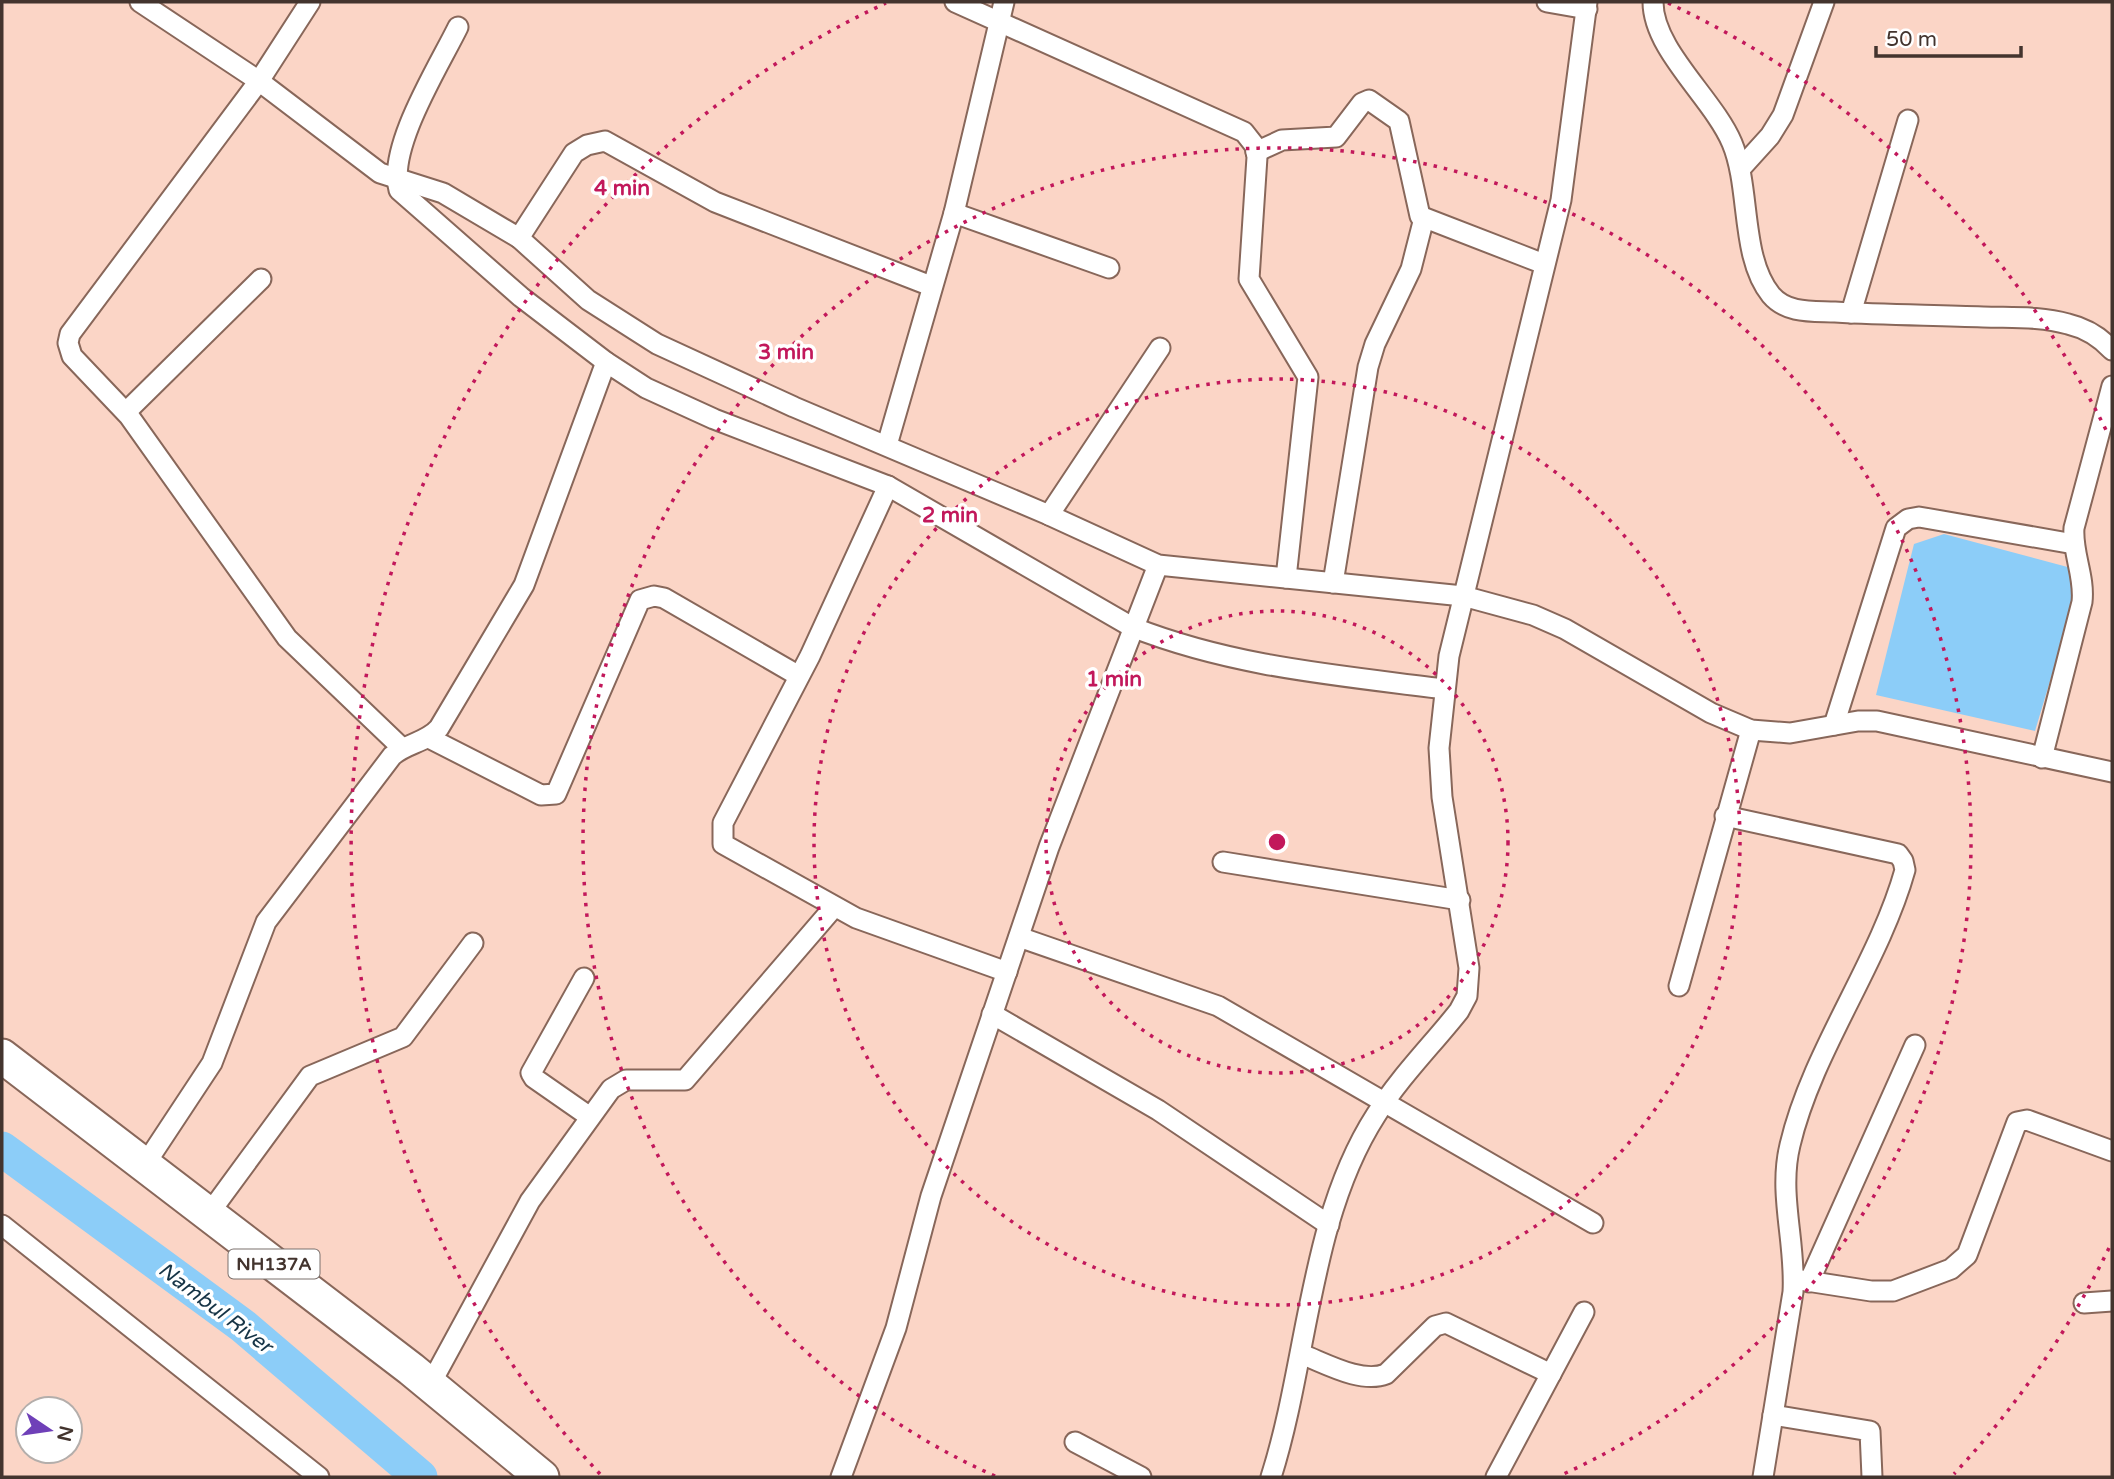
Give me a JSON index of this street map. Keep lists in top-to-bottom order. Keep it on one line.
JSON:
{"streets":{"highway":["NH137A"]},"water":["Nambul River"],"scale_bar":"50 m","north":"right","rings":["4 min","3 min","2 min","1 min"]}
